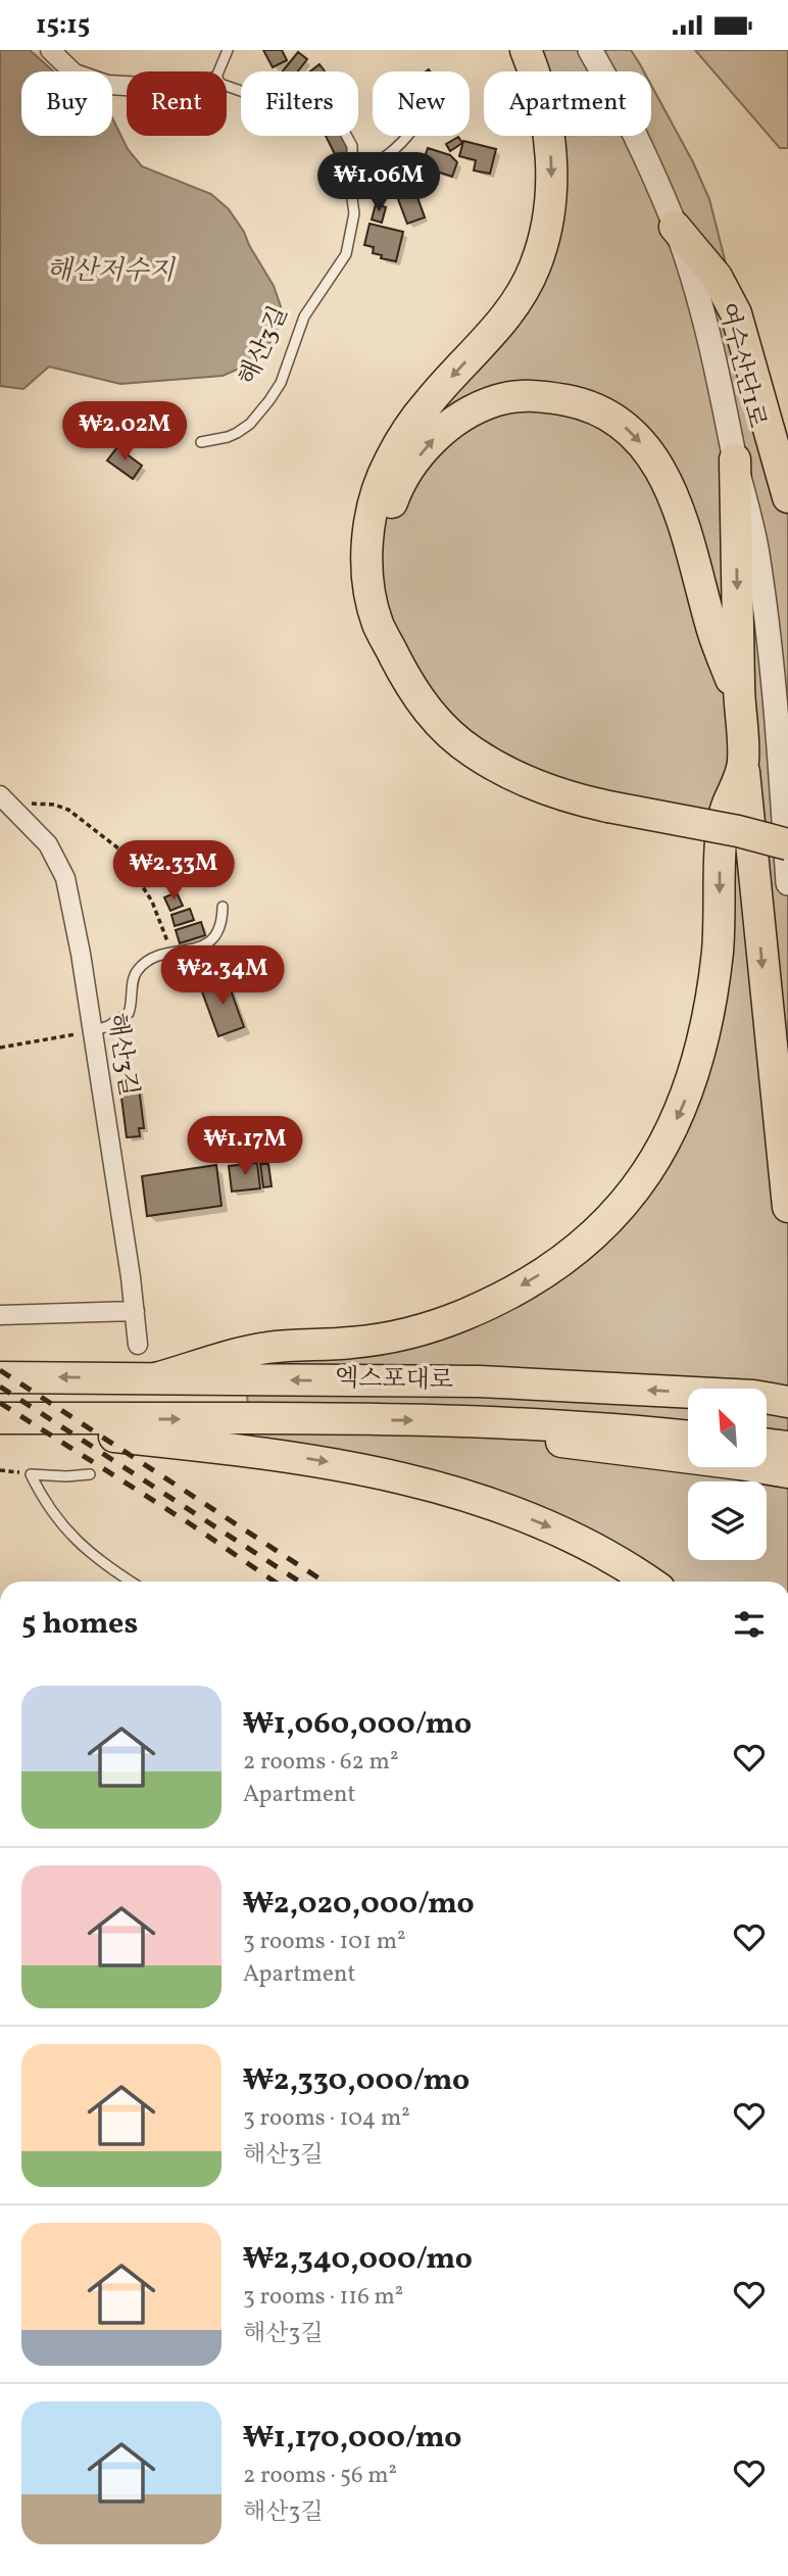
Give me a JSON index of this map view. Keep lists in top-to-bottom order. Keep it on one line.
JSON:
{"streets":{"highway":["엑스포대로"],"street":["해산3길","여수산단1로"]},"water":["해산저수지"],"north":"top left","page":{"status":"15:15","chip":["Buy","Rent","Filters","New","Apartment"],"price":["₩1.06M","₩2.02M","₩2.33M","₩2.34M","₩1.17M"],"heading":"5 homes","list":[{"name":"₩1,060,000/mo","note":"2 rooms · 62 m² · Apartment"},{"name":"₩2,020,000/mo","note":"3 rooms · 101 m² · Apartment"},{"name":"₩2,330,000/mo","note":"3 rooms · 104 m² · 해산3길"},{"name":"₩2,340,000/mo","note":"3 rooms · 116 m² · 해산3길"},{"name":"₩1,170,000/mo","note":"2 rooms · 56 m² · 해산3길"}]}}
